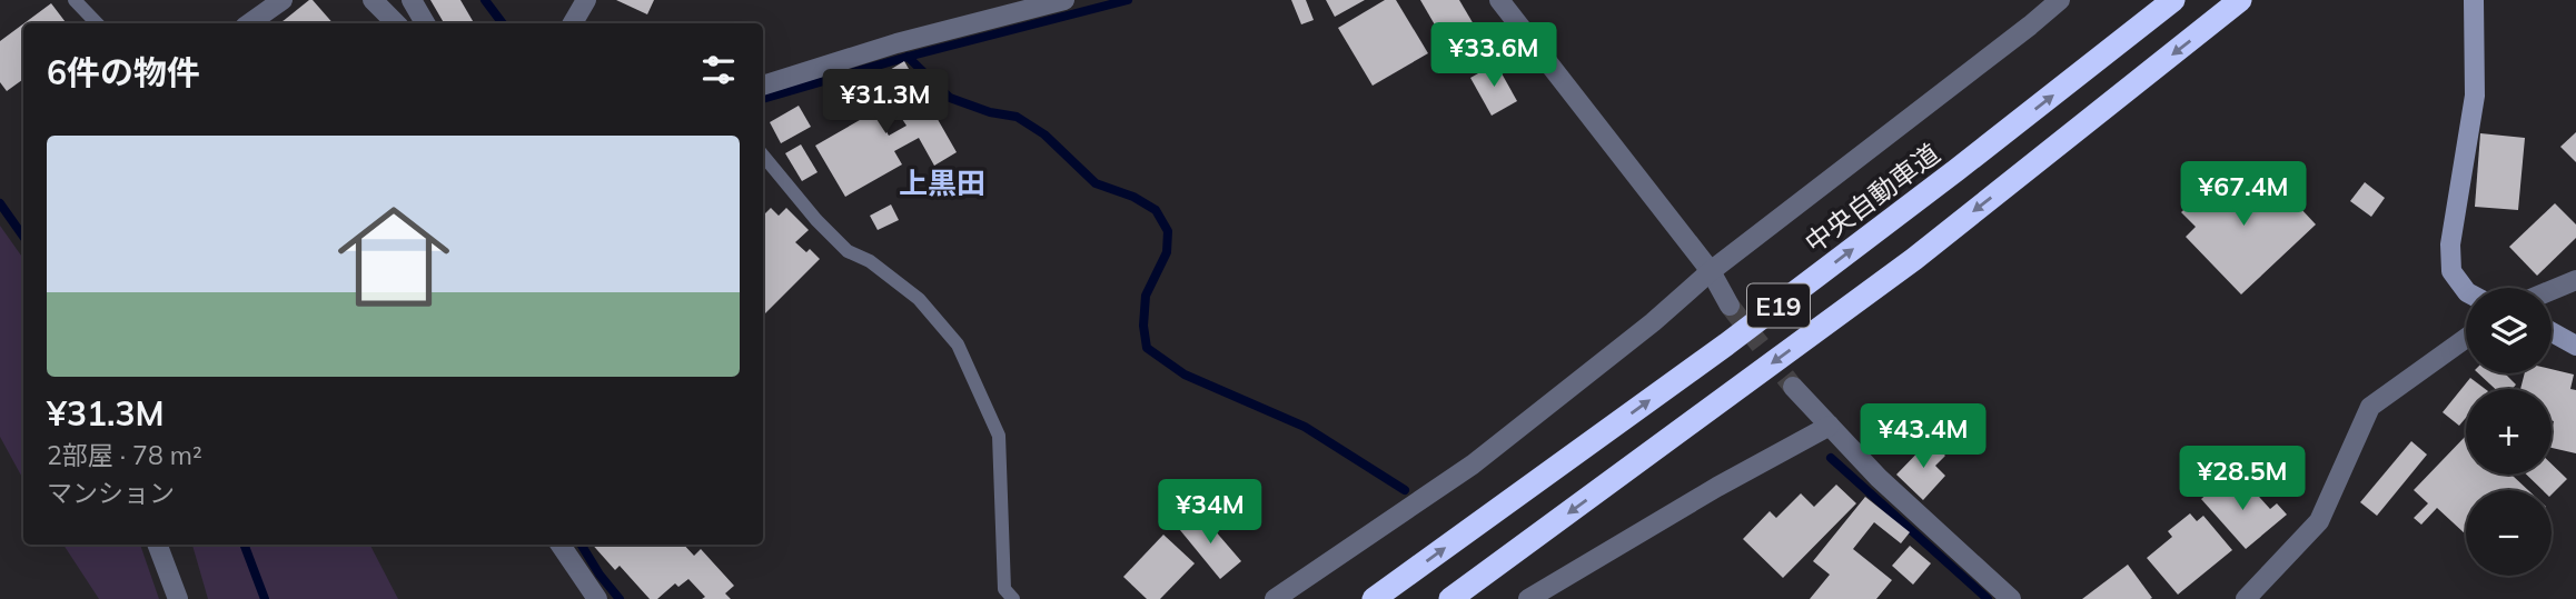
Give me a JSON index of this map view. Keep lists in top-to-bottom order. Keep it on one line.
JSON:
{"streets":{"highway":["中央自動車道","E19"]},"districts":["上黒田"],"page":{"price":["¥33.6M","¥31.3M","¥67.4M","¥43.4M","¥28.5M","¥34M"],"heading":"6件の物件","list":[{"name":"¥31.3M","note":"2部屋 · 78 m² · マンション"}],"map_buttons":["+","−"]}}
